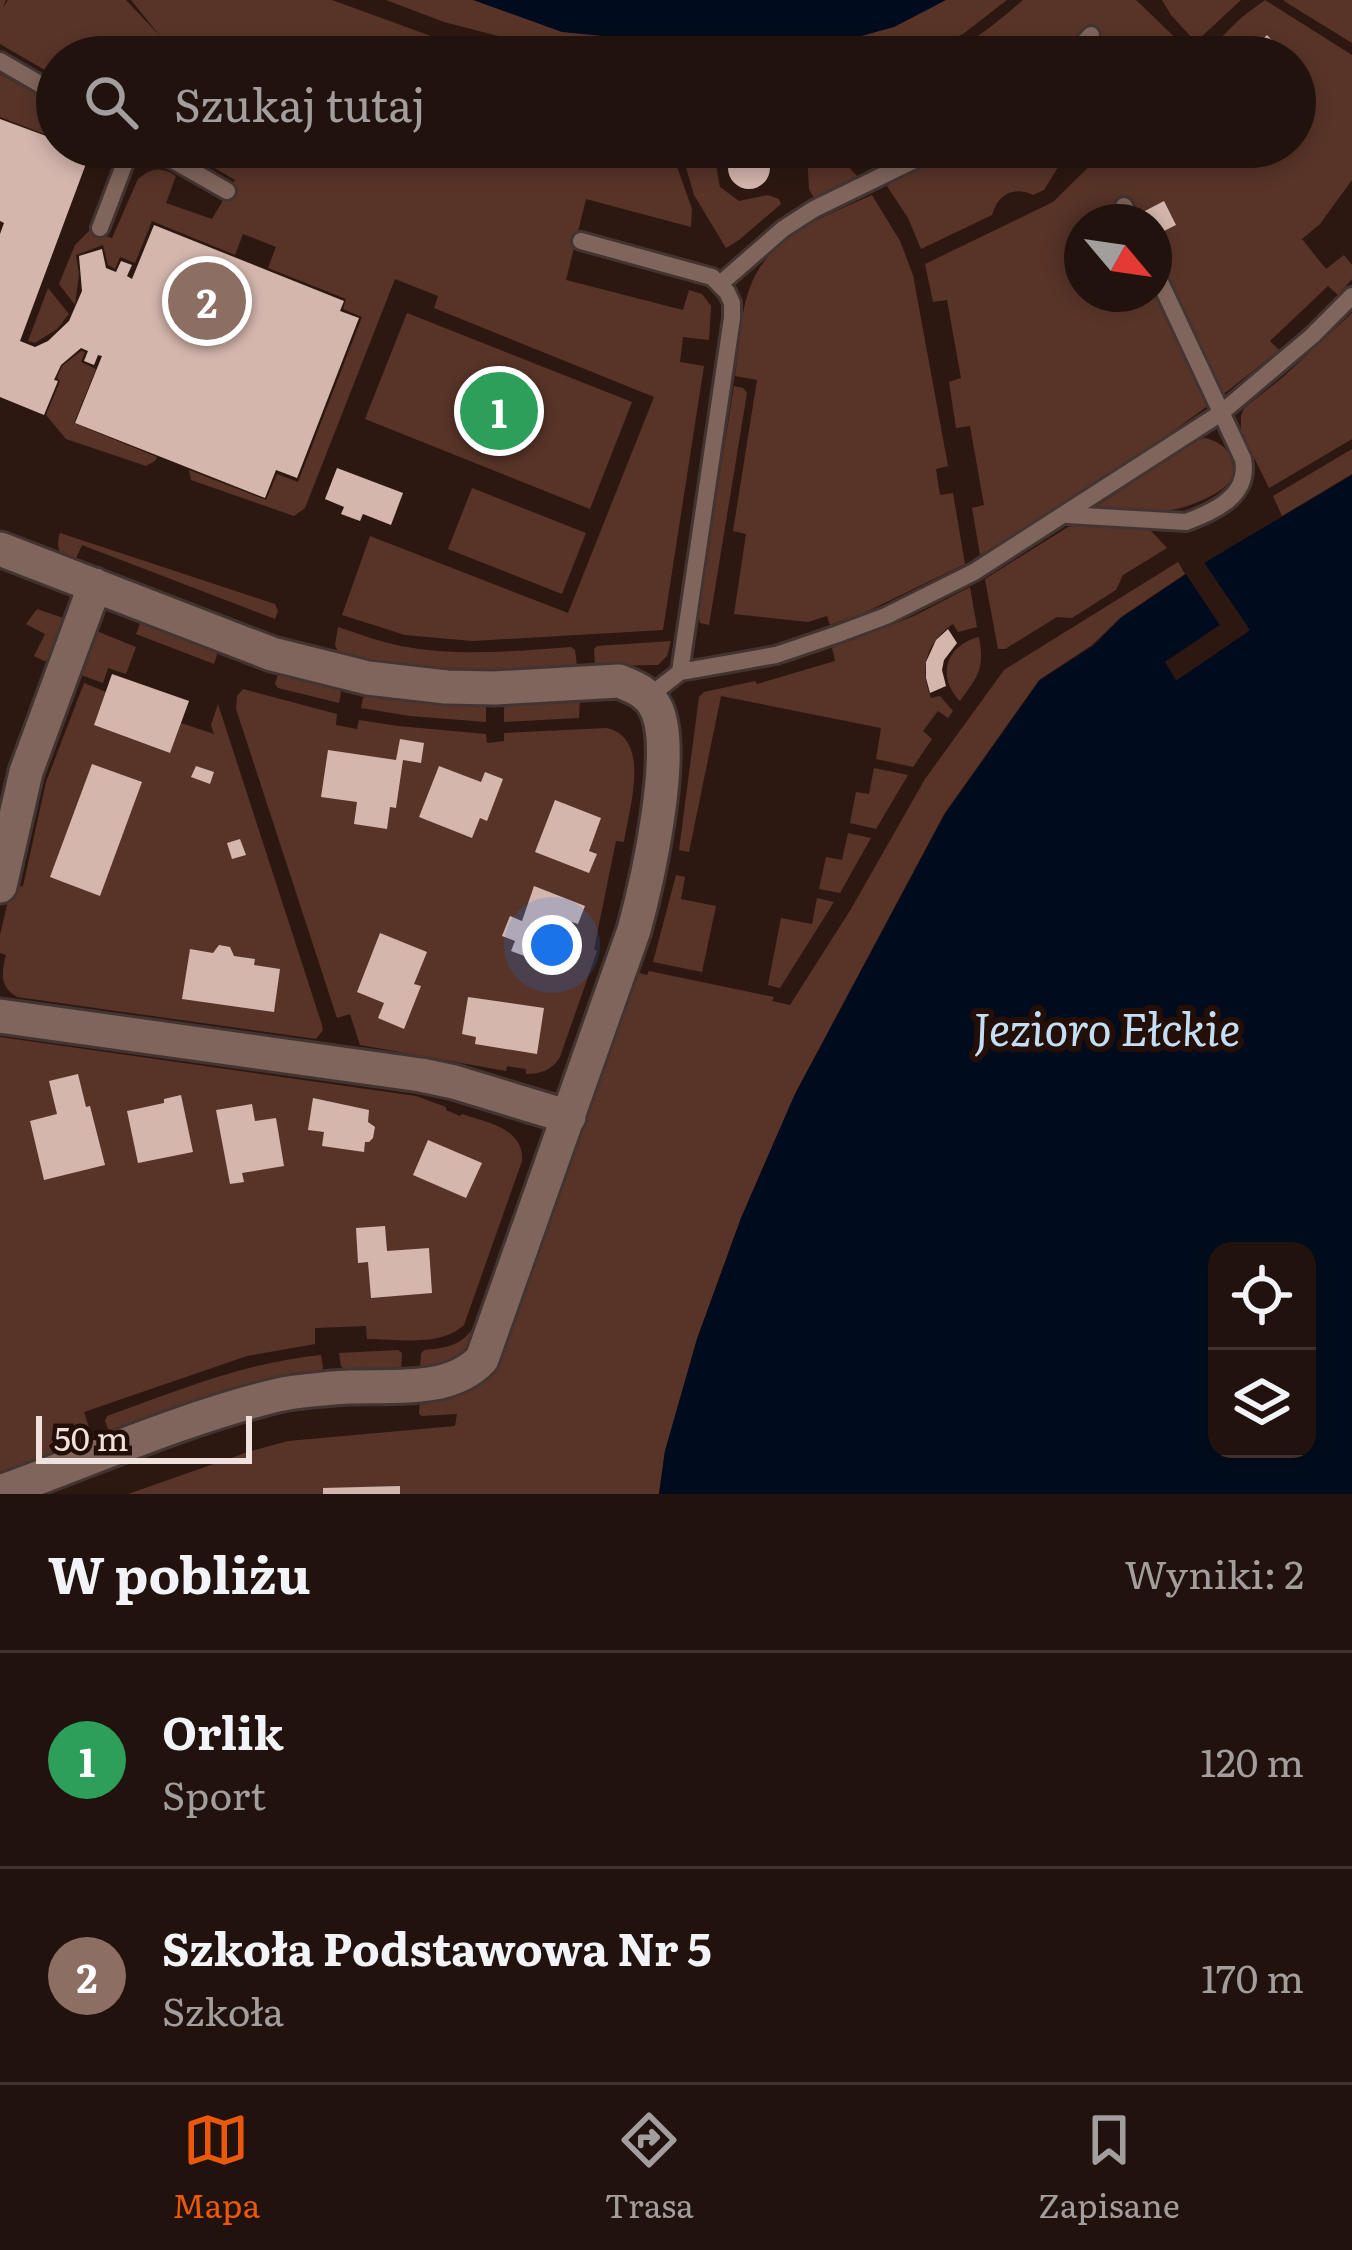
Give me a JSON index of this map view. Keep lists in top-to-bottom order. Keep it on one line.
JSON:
{"water":["Jezioro Ełckie"],"scale_bar":"50 m","north":"bottom right","page":{"search":"Szukaj tutaj","pins":["2","1"],"scale":"50 m","heading":["W pobliżu","Wyniki: 2"],"list":[{"mark":"1","name":"Orlik","note":"Sport","value":"120 m"},{"mark":"2","name":"Szkoła Podstawowa Nr 5","note":"Szkoła","value":"170 m"}],"nav":["Mapa","Trasa","Zapisane"]}}
